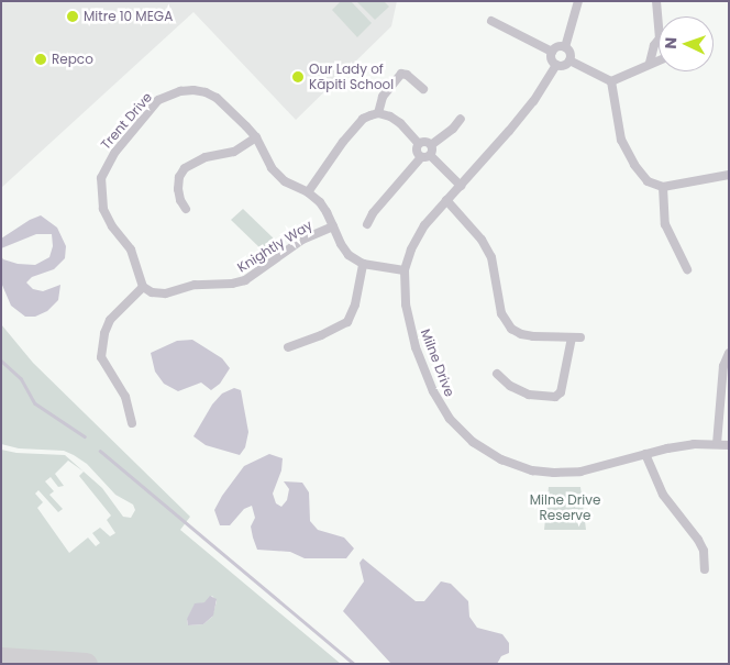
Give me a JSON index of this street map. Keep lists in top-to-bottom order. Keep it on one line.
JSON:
{"streets":{"street":["Trent Drive","Knightly Way","Milne Drive"]},"crossings":[["Trent Drive","Knightly Way"]],"parks":["Milne Drive Reserve"],"places":["Mitre 10 MEGA","Repco","Our Lady of Kāpiti School"],"north":"left"}
